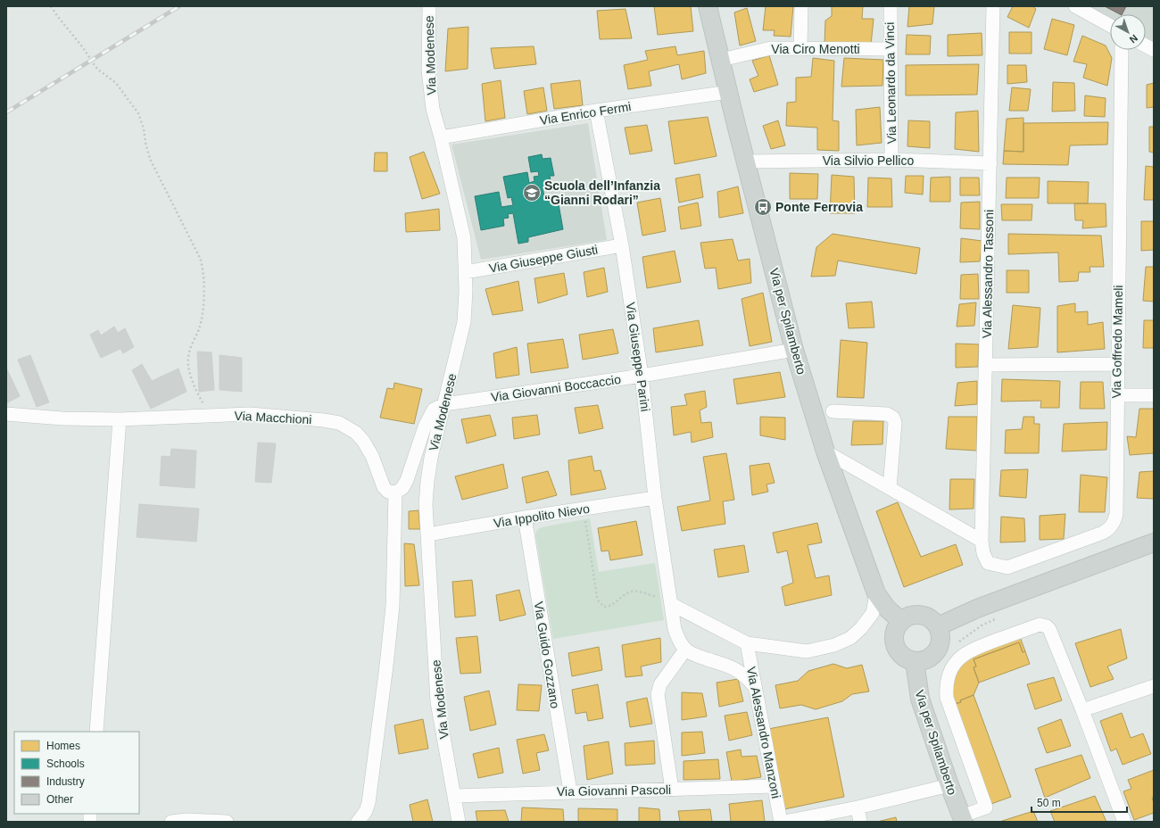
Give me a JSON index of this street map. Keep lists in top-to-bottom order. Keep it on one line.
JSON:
{"streets":{"main road":["Via per Spilamberto"],"street":["Via Ciro Menotti","Via Modenese","Via Leonardo da Vinci","Via Enrico Fermi","Via Silvio Pellico","Via Giuseppe Giusti","Via Alessandro Tassoni","Via Goffredo Mameli","Via Giuseppe Parini","Via Giovanni Boccaccio","Via Macchioni","Via Ippolito Nievo","Via Guido Gozzano","Via Alessandro Manzoni","Via Giovanni Pascoli"]},"crossings":[["Via Ciro Menotti","Via Leonardo da Vinci"],["Via Ciro Menotti","Via per Spilamberto"],["Via Modenese","Via Enrico Fermi"],["Via Modenese","Via Giuseppe Giusti"],["Via Modenese","Via Giovanni Boccaccio"],["Via Modenese","Via Ippolito Nievo"],["Via Modenese","Via Giovanni Pascoli"],["Via Leonardo da Vinci","Via Silvio Pellico"],["Via Enrico Fermi","Via per Spilamberto"],["Via Enrico Fermi","Via Giuseppe Parini"],["Via Silvio Pellico","Via Alessandro Tassoni"],["Via Silvio Pellico","Via per Spilamberto"],["Via Giuseppe Giusti","Via Giuseppe Parini"],["Via Alessandro Tassoni","Via Goffredo Mameli"],["Via per Spilamberto","Via Giovanni Boccaccio"],["Via Giuseppe Parini","Via Giovanni Boccaccio"],["Via Giuseppe Parini","Via Ippolito Nievo"],["Via Ippolito Nievo","Via Guido Gozzano"],["Via Guido Gozzano","Via Giovanni Pascoli"],["Via Alessandro Manzoni","Via Giovanni Pascoli"]],"places":{"school or university":["Scuola dell’Infanzia “Gianni Rodari”"],"bus stop":["Ponte Ferrovia"]},"legend":["Homes","Schools","Industry","Other"],"scale_bar":"50 m","north":"bottom right"}
